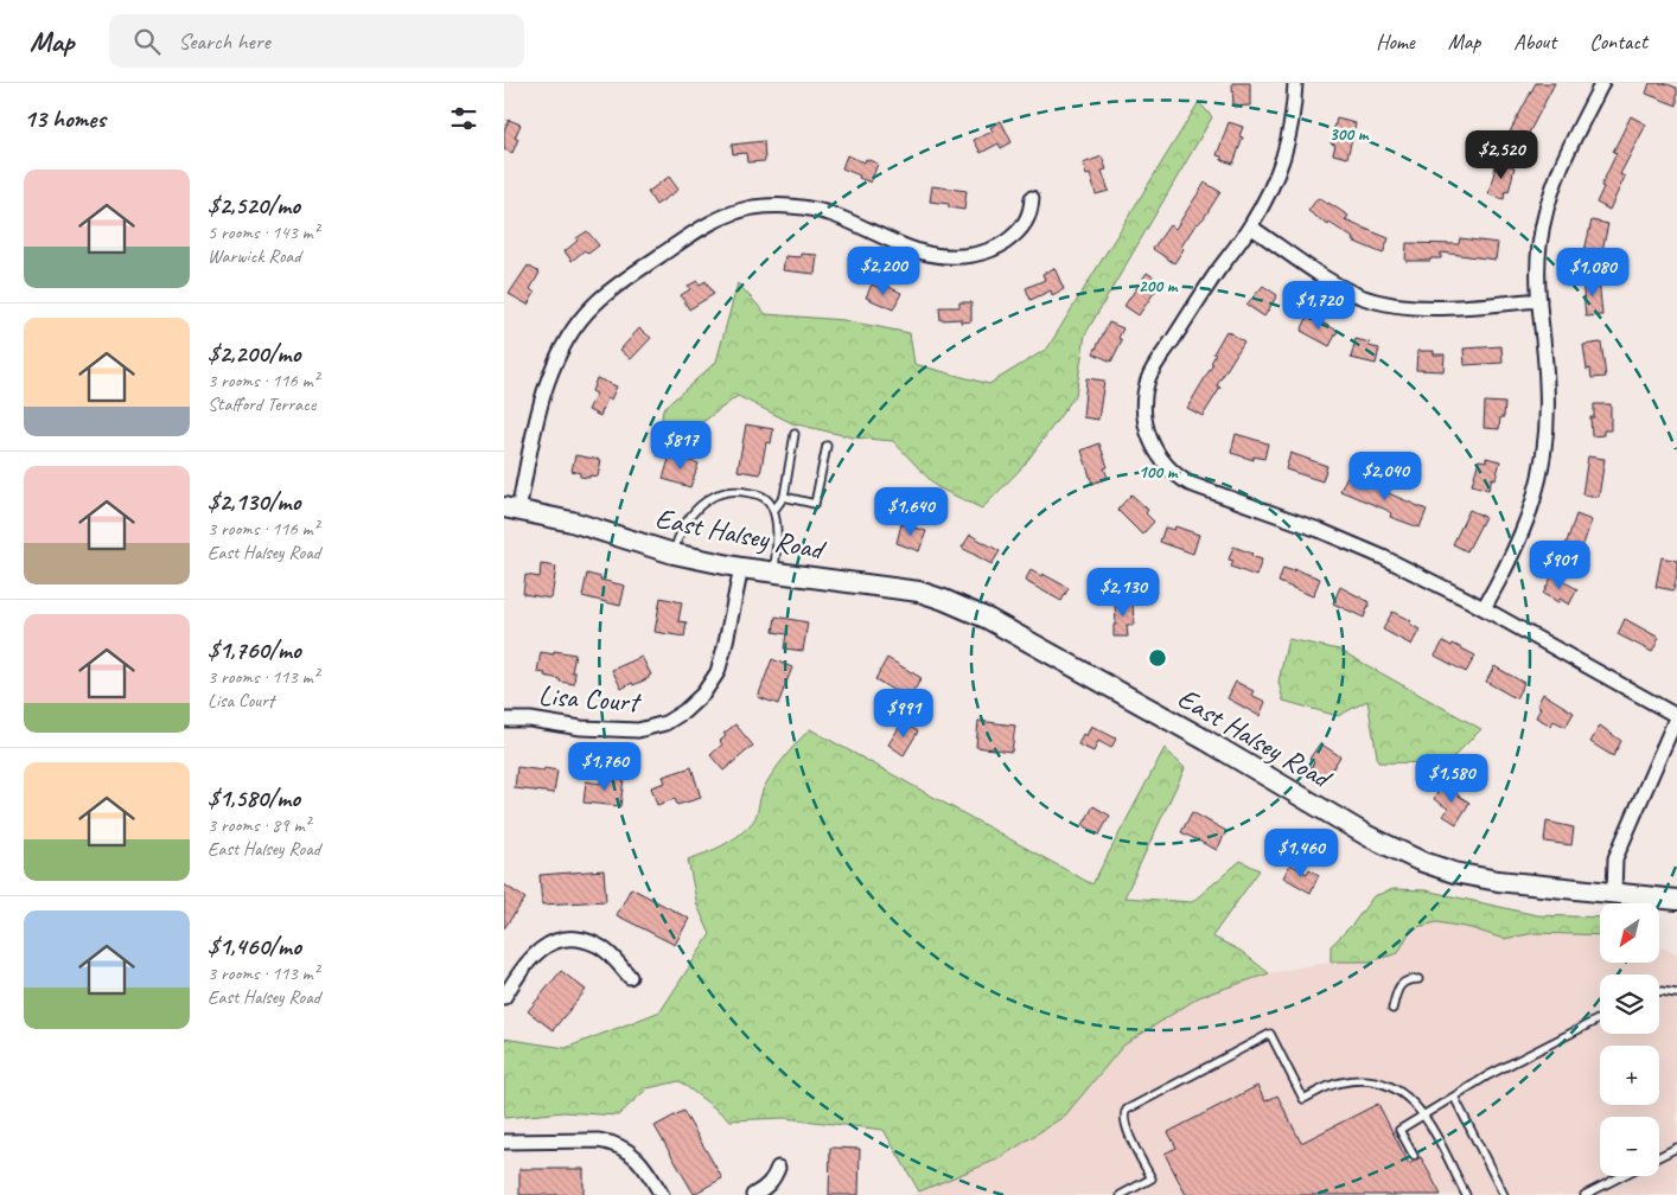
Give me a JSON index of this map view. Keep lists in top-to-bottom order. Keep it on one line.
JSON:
{"streets":{"street":["East Halsey Road","Lisa Court"]},"crossings":[["East Halsey Road","Lisa Court"]],"north":"bottom left","page":{"header":"Map","search":"Search here","nav":["Home","Map","About","Contact"],"heading":"13 homes","price":["$2,520","$2,200","$1,080","$1,720","$817","$2,040","$1,640","$901","$2,130","$991","$1,760","$1,580","$1,460"],"list":[{"name":"$2,520/mo","note":"5 rooms · 143 m² · Warwick Road"},{"name":"$2,200/mo","note":"3 rooms · 116 m² · Stafford Terrace"},{"name":"$2,130/mo","note":"3 rooms · 116 m² · East Halsey Road"},{"name":"$1,760/mo","note":"3 rooms · 113 m² · Lisa Court"},{"name":"$1,580/mo","note":"3 rooms · 89 m² · East Halsey Road"},{"name":"$1,460/mo","note":"3 rooms · 113 m² · East Halsey Road"}],"map_buttons":["+","−"]},"rings":["300 m","200 m","100 m"]}
